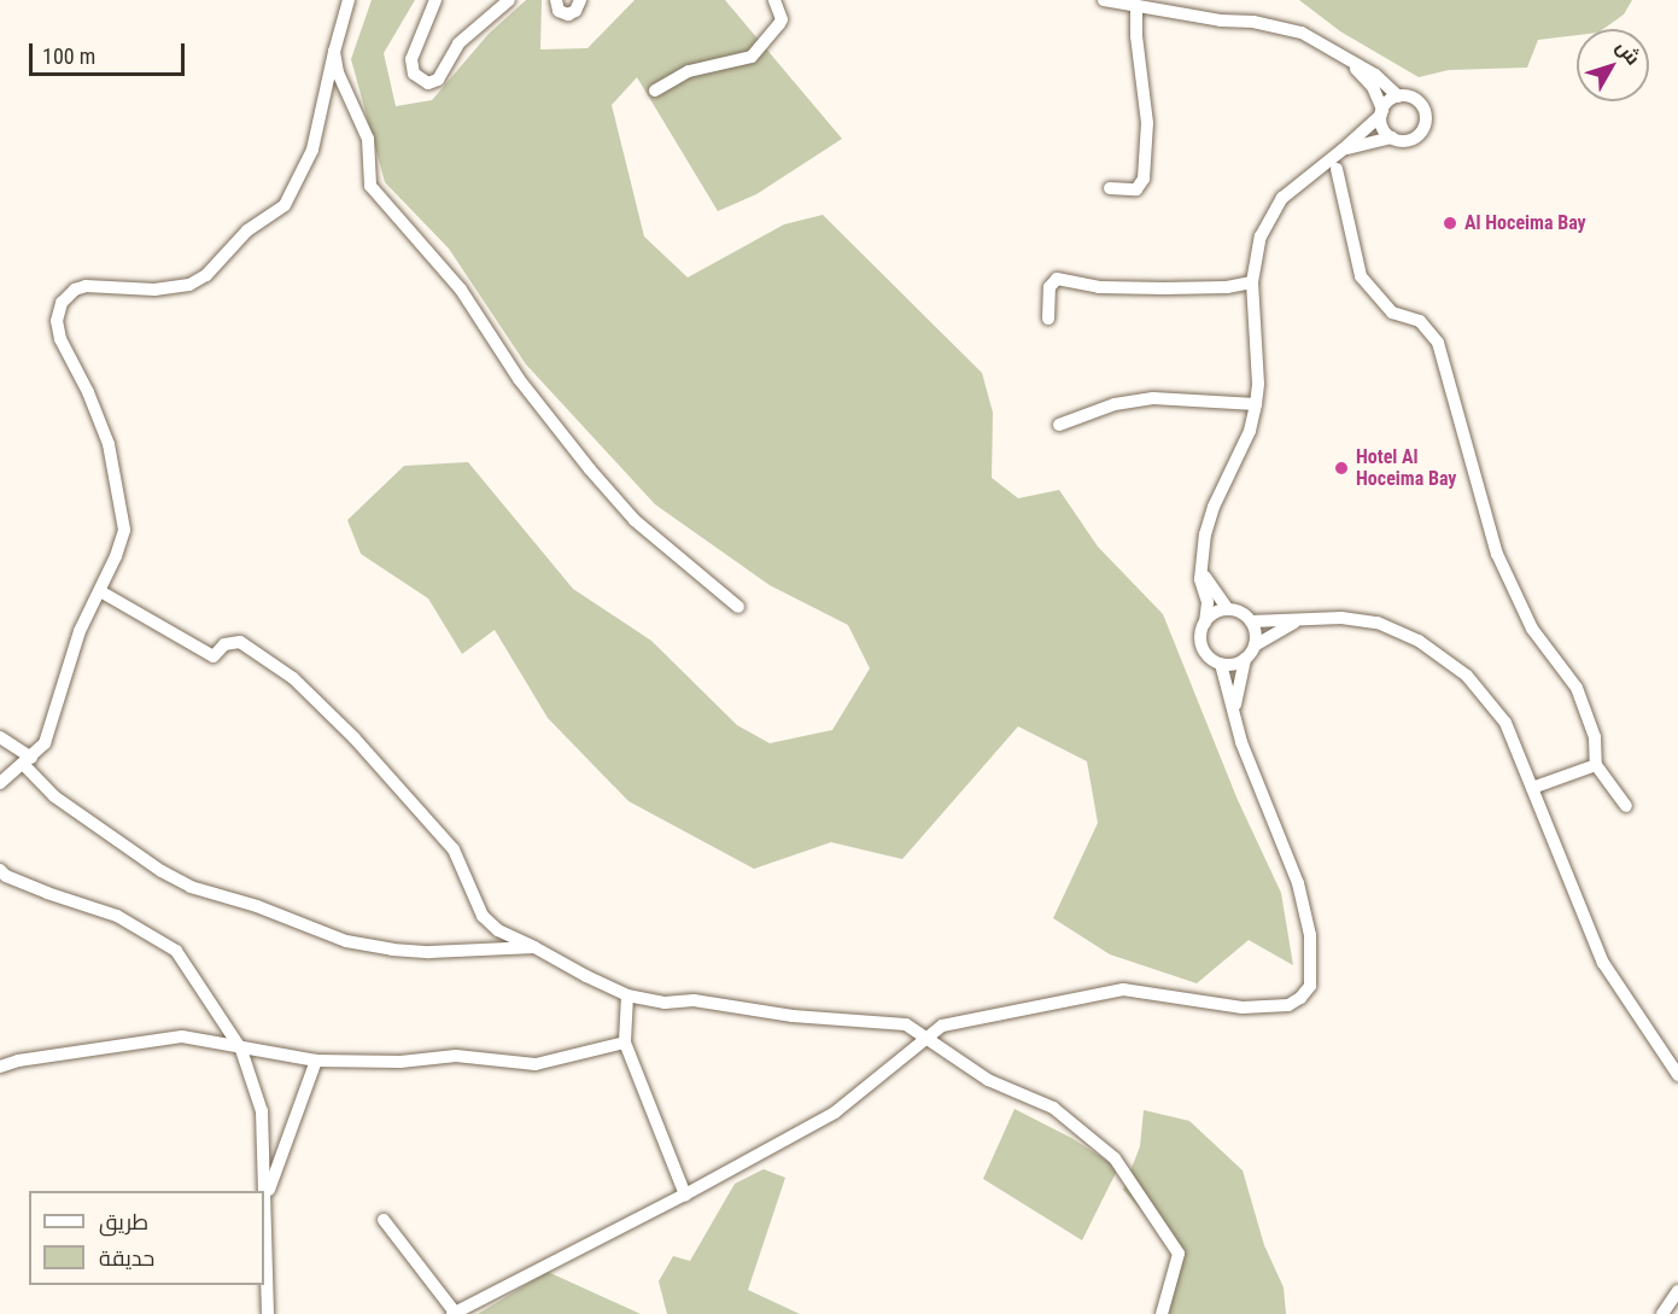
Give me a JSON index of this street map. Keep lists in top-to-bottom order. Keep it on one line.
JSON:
{"places":["Al Hoceima Bay","Hotel Al Hoceima Bay"],"legend":["طريق","حديقة"],"scale_bar":"100 m","north":"top right"}
